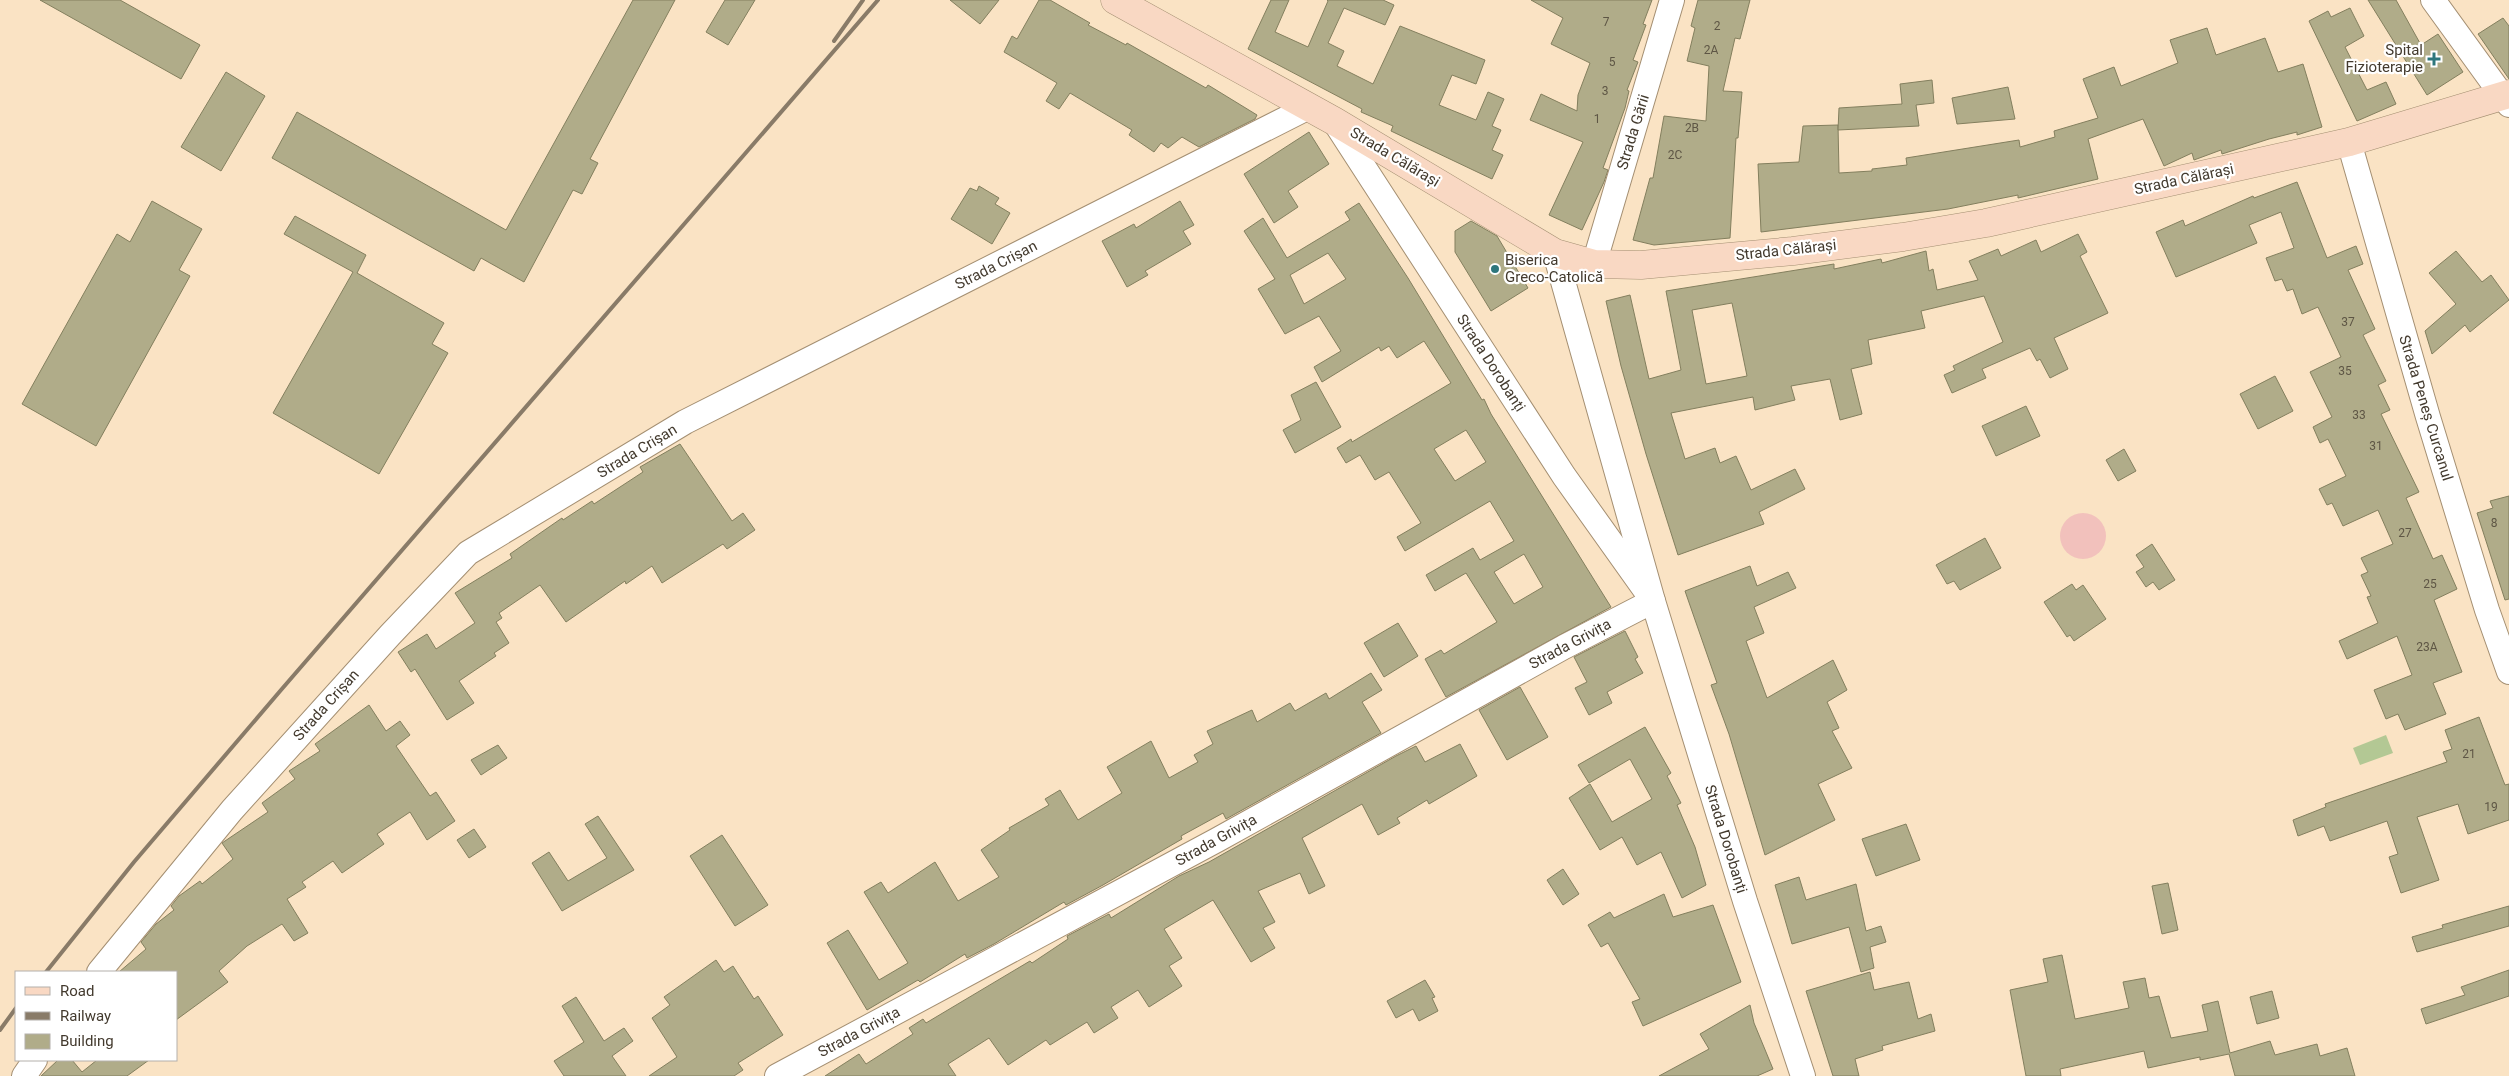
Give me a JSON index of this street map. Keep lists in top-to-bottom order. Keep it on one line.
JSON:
{"streets":{"main road":["Strada Călărași"],"street":["Strada Gării","Strada Crișan","Strada Dorobanți","Strada Peneș Curcanul","Strada Grivița"]},"crossings":[["Strada Gării","Strada Călărași"],["Strada Călărași","Strada Crișan"],["Strada Călărași","Strada Dorobanți"],["Strada Călărași","Strada Peneș Curcanul"],["Strada Dorobanți","Strada Grivița"]],"places":{"health":["Spital Fizioterapie"],"other":["Biserica Greco-Catolică"]},"house_numbers":["7","2","2A","5","3","1","2B","2C","37","35","33","31","8","27","25","23A","21","19"],"legend":["Road","Railway","Building"]}
